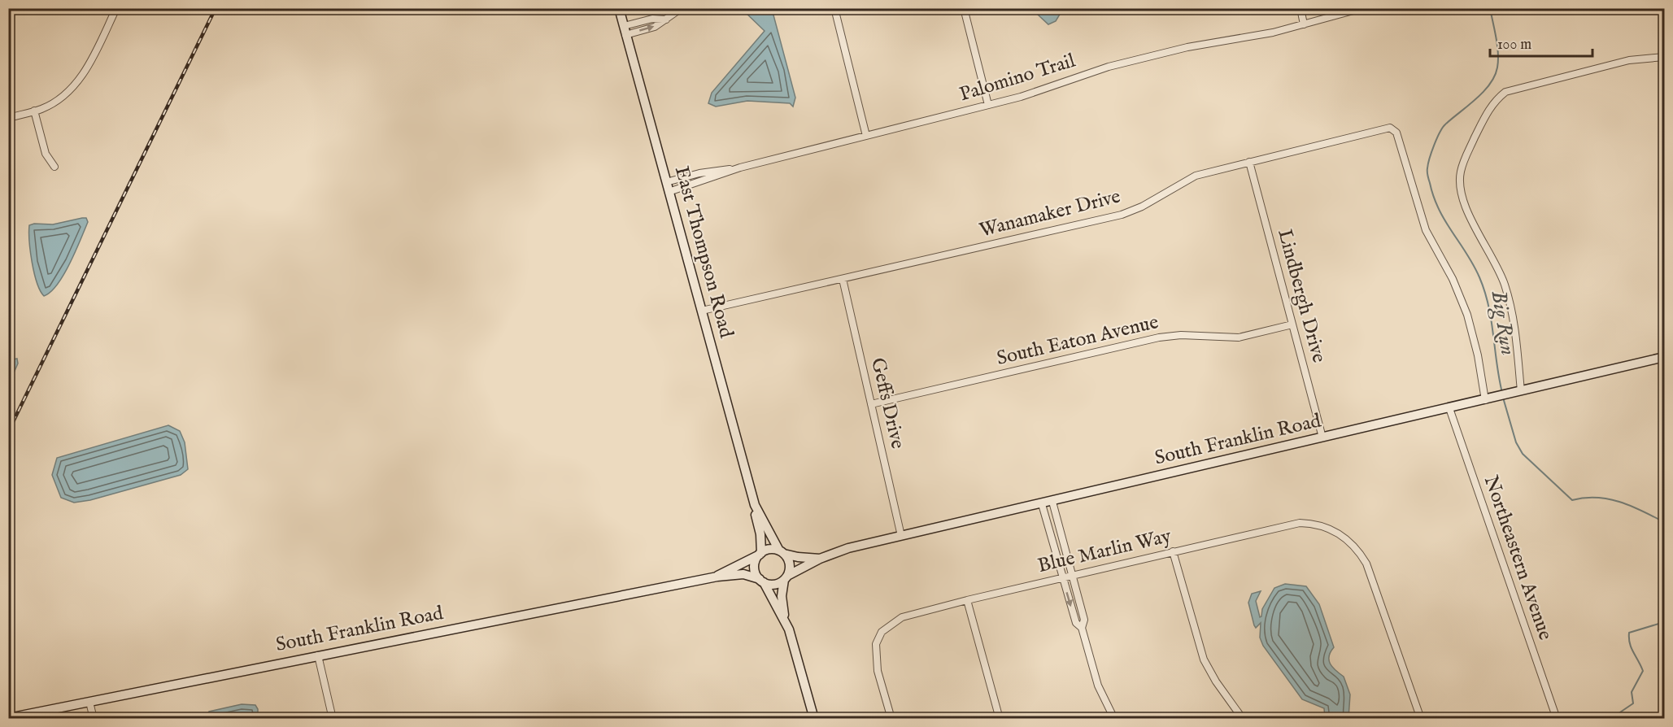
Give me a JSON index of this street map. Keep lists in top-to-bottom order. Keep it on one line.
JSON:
{"streets":{"main road":["East Thompson Road","South Franklin Road"],"street":["Palomino Trail","Wanamaker Drive","Lindbergh Drive","South Eaton Avenue","Geffs Drive","Blue Marlin Way","Northeastern Avenue"]},"crossings":[["Palomino Trail","East Thompson Road"],["Wanamaker Drive","East Thompson Road"],["Wanamaker Drive","Lindbergh Drive"],["Wanamaker Drive","Geffs Drive"],["Wanamaker Drive","South Franklin Road"],["East Thompson Road","South Franklin Road"],["Lindbergh Drive","South Eaton Avenue"],["Lindbergh Drive","South Franklin Road"],["South Eaton Avenue","Geffs Drive"],["Geffs Drive","South Franklin Road"],["South Franklin Road","Northeastern Avenue"]],"water":["Big Run"],"scale_bar":"100 m"}
